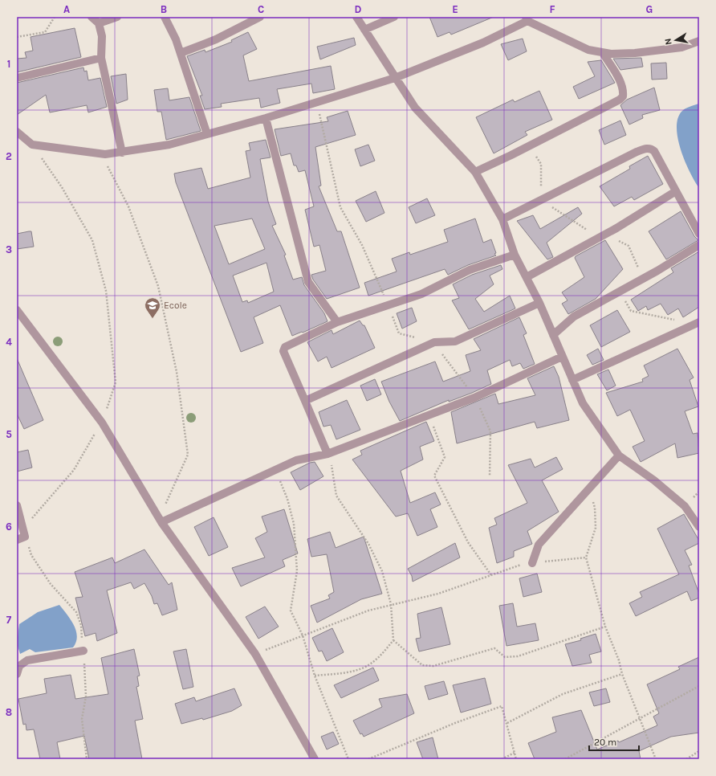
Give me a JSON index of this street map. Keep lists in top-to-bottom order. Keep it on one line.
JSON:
{"places":{"school or university":["Ecole"]},"scale_bar":"20 m","north":"left","grid":{"columns":["A","B","C","D","E","F","G"],"rows":["1","2","3","4","5","6","7","8"]}}
